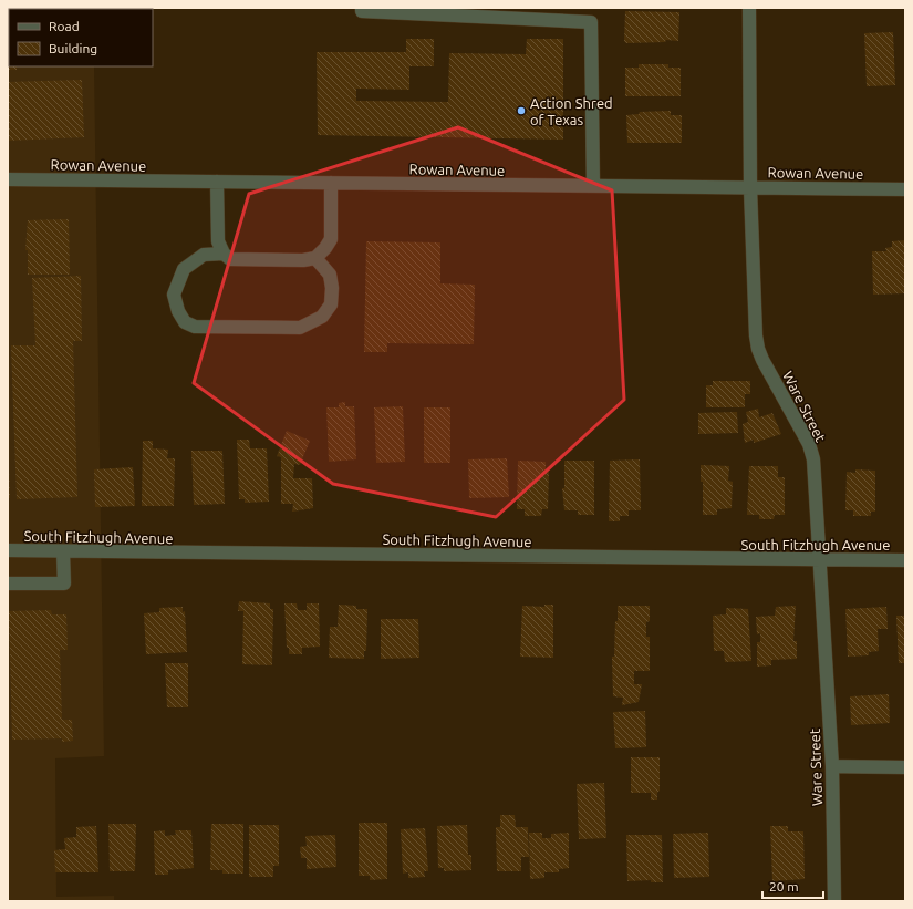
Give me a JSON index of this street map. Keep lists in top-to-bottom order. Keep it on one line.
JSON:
{"streets":{"street":["Rowan Avenue","Ware Street","South Fitzhugh Avenue"]},"crossings":[["Rowan Avenue","Ware Street"],["Ware Street","South Fitzhugh Avenue"]],"places":["Action Shred of Texas"],"legend":["Road","Building"],"scale_bar":"20 m"}
